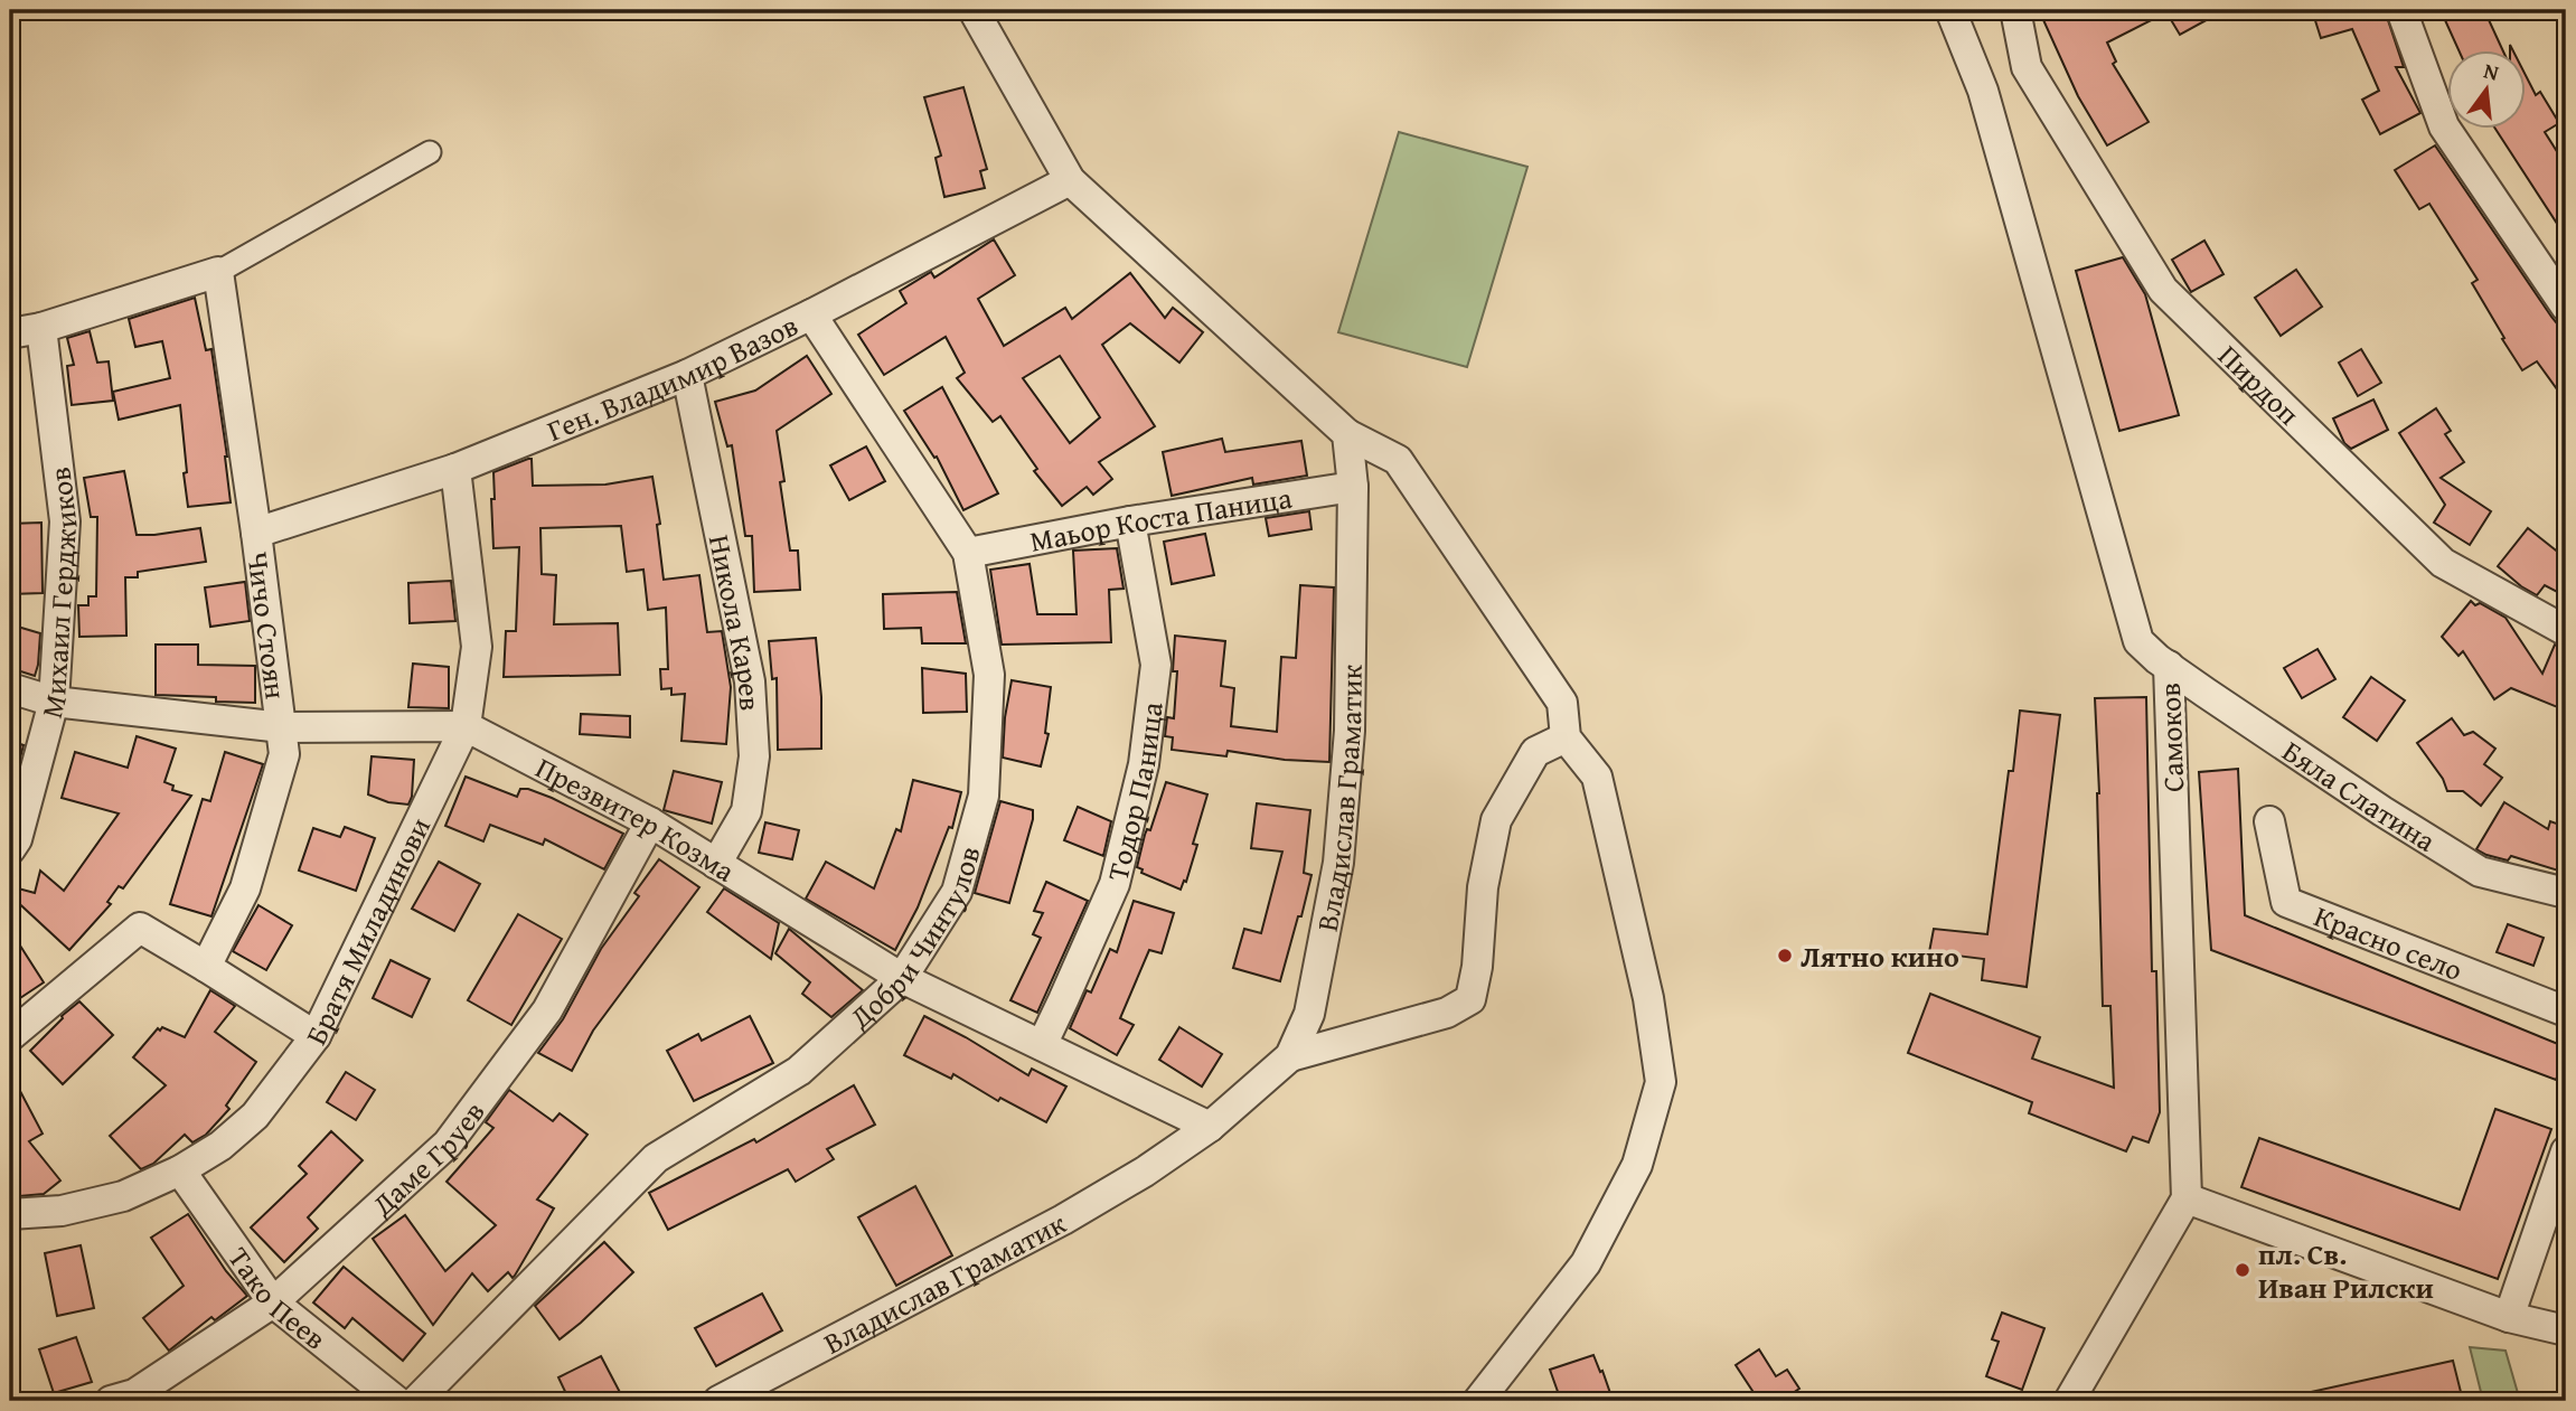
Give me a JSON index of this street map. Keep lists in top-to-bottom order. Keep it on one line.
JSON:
{"streets":{"street":["Ген. Владимир Вазов","Пирдоп","Маьор Коста Паница","Михаил Герджиков","Никола Карев","Чичо Стоян","Самоков","Тодор Паница","Бяла Слатина","Владислав Граматик","Презвитер Козма","Братя Миладинови","Добри Чинтулов","Красно село","Даме Груев","Тако Пеев"]},"crossings":[["Ген. Владимир Вазов","Никола Карев"],["Ген. Владимир Вазов","Чичо Стоян"],["Ген. Владимир Вазов","Братя Миладинови"],["Ген. Владимир Вазов","Добри Чинтулов"],["Маьор Коста Паница","Тодор Паница"],["Маьор Коста Паница","Владислав Граматик"],["Маьор Коста Паница","Добри Чинтулов"],["Михаил Герджиков","Презвитер Козма"],["Никола Карев","Презвитер Козма"],["Чичо Стоян","Презвитер Козма"],["Самоков","Бяла Слатина"],["Тодор Паница","Презвитер Козма"],["Владислав Граматик","Презвитер Козма"],["Презвитер Козма","Братя Миладинови"],["Презвитер Козма","Добри Чинтулов"],["Презвитер Козма","Даме Груев"],["Братя Миладинови","Тако Пеев"],["Даме Груев","Тако Пеев"]],"places":["Лятно кино","пл. Св. Иван Рилски"],"north":"top"}
